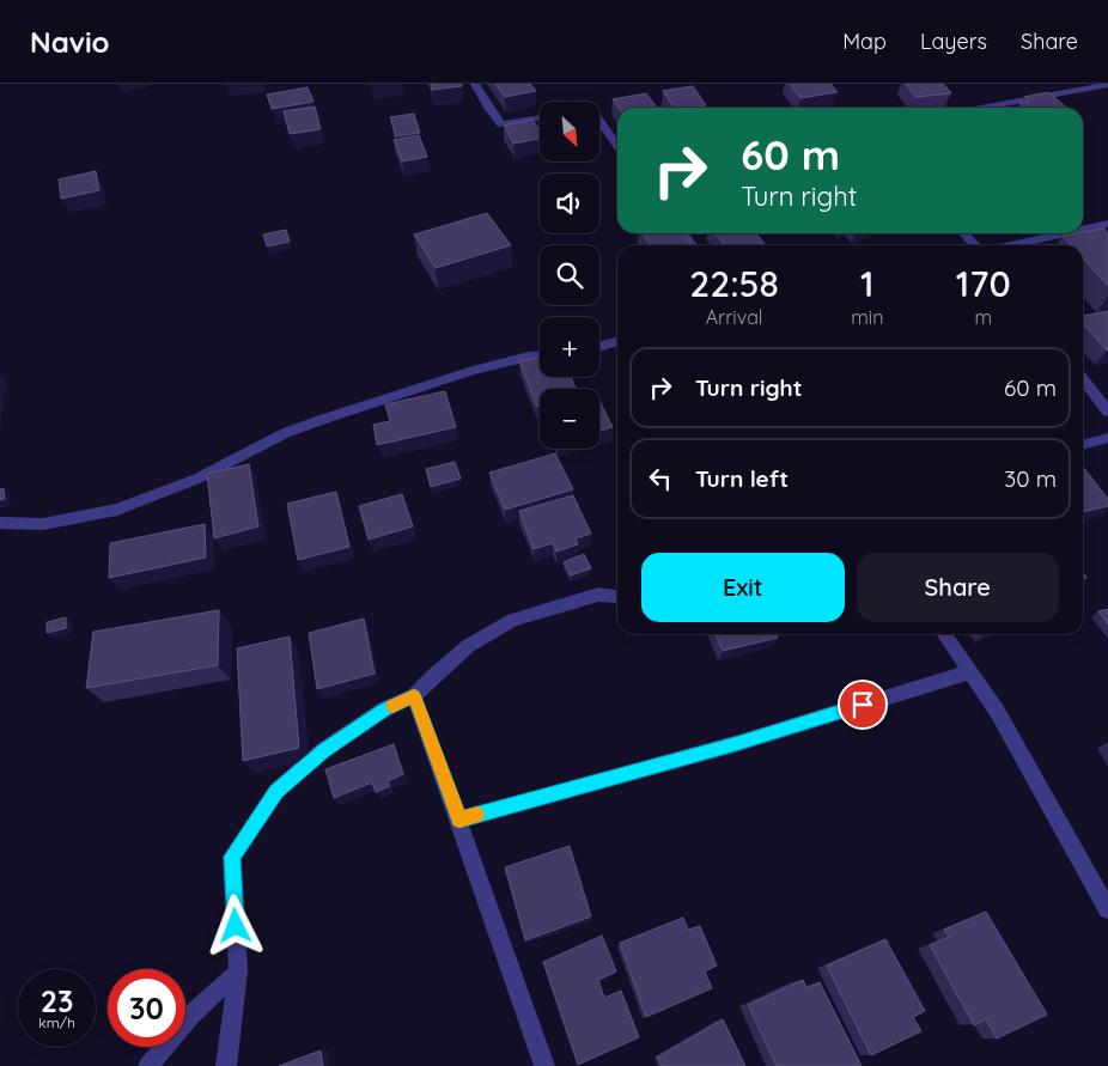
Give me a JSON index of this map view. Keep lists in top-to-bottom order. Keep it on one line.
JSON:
{"north":"bottom right","page":{"header":"Navio","nav":["Map","Layers","Share"],"map_buttons":["+","−"],"turn":["60 m","Turn right"],"eta":["22:58","Arrival","1","min","170","m"],"list":[{"name":"Turn right","value":"60 m"},{"name":"Turn left","value":"30 m"}],"buttons":["Exit","Share"],"speed":"23 km/h","limit":"30"}}
